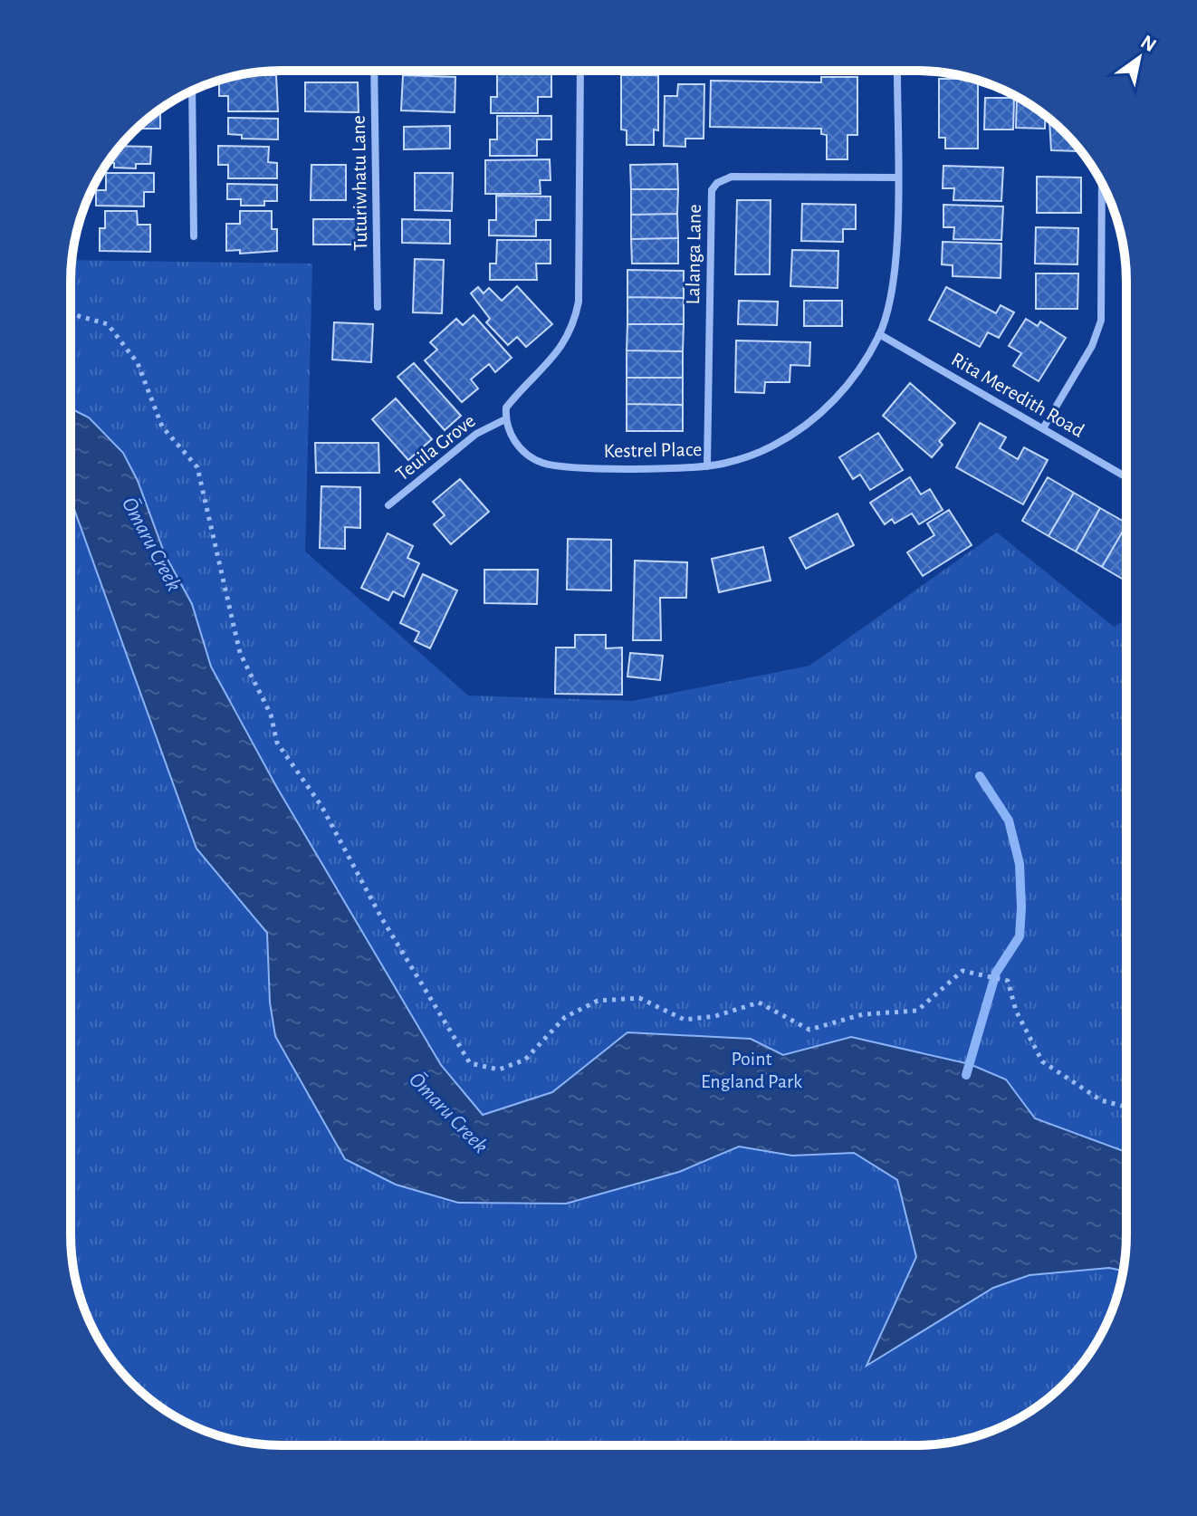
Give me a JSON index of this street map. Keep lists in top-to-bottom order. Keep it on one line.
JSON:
{"streets":{"street":["Tuturiwhatu Lane","Lalanga Lane","Rita Meredith Road","Teuila Grove","Kestrel Place"]},"crossings":[["Lalanga Lane","Kestrel Place"],["Rita Meredith Road","Kestrel Place"],["Teuila Grove","Kestrel Place"]],"water":["Ōmaru Creek"],"parks":["Point England Park"],"north":"top right"}
